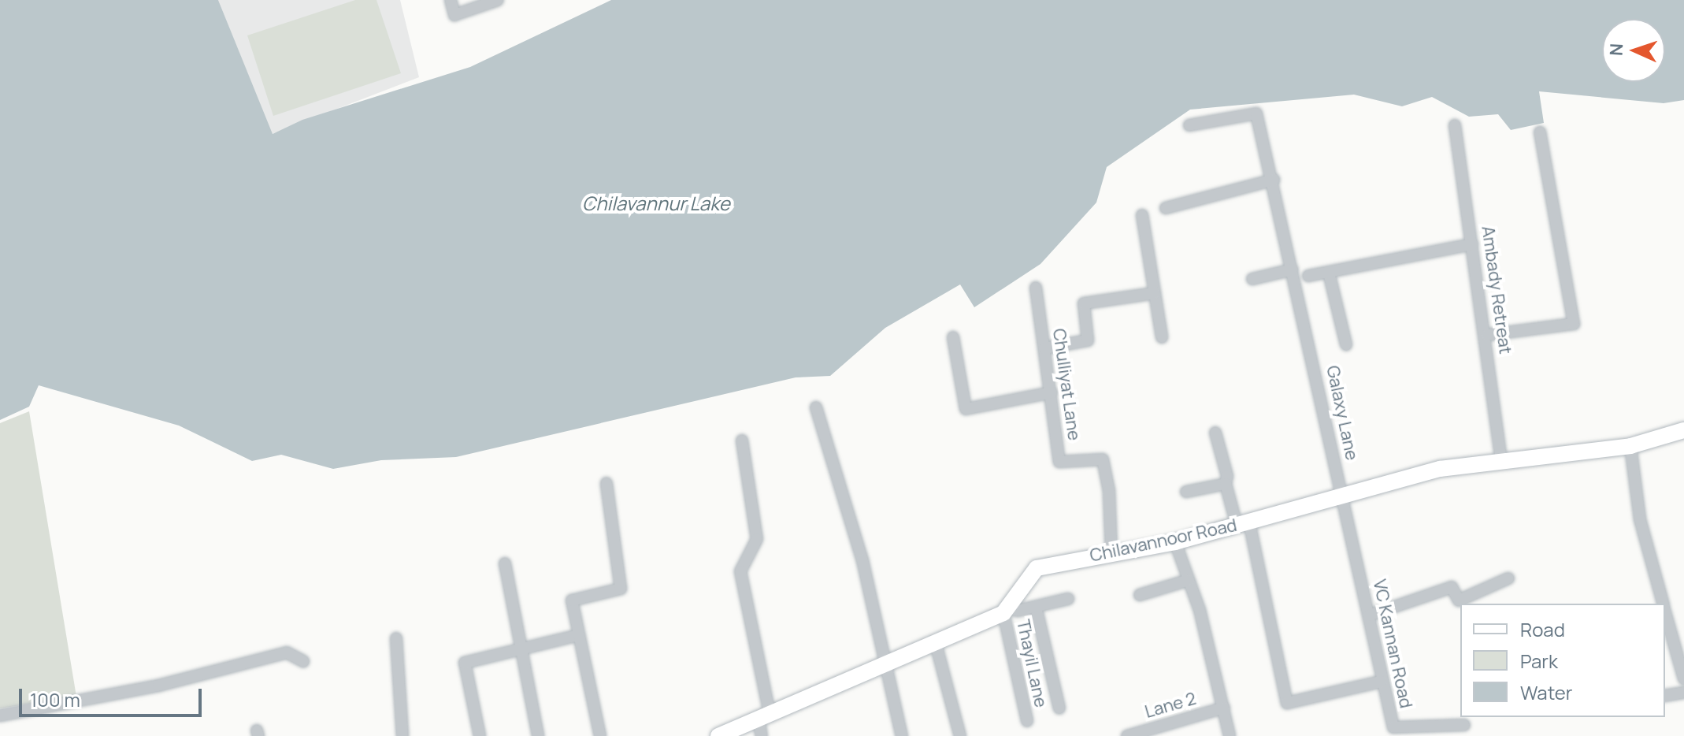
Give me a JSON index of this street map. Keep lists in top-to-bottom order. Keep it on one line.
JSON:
{"streets":{"street":["Ambady Retreat","Chulliyat Lane","Galaxy Lane","Chilavannoor Road","VC Kannan Road","Thayil Lane","Lane 2"]},"crossings":[["Ambady Retreat","Chilavannoor Road"],["Chulliyat Lane","Chilavannoor Road"],["Galaxy Lane","Chilavannoor Road"],["Galaxy Lane","VC Kannan Road"],["Chilavannoor Road","VC Kannan Road"],["Chilavannoor Road","Thayil Lane"]],"water":["Chilavannur Lake"],"legend":["Road","Park","Water"],"scale_bar":"100 m","north":"left"}
